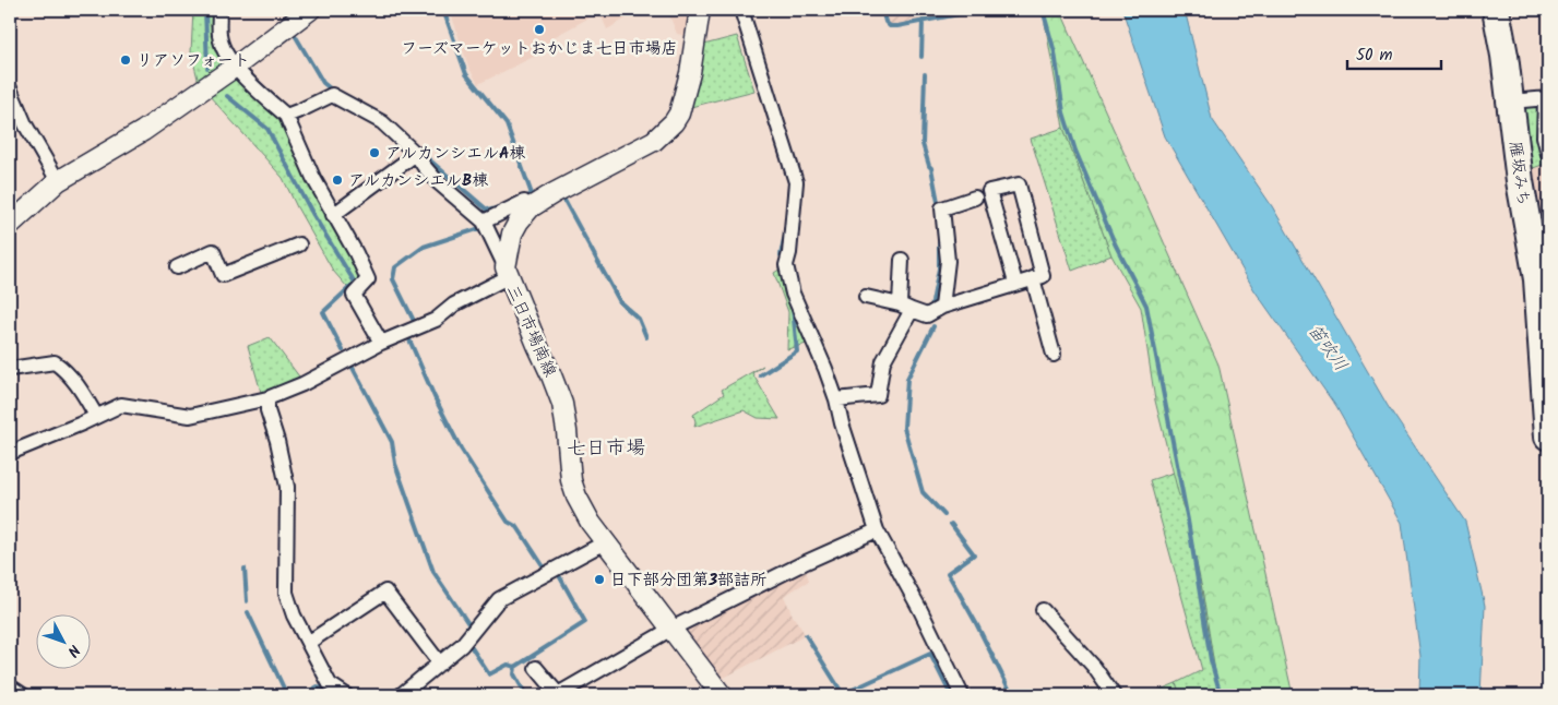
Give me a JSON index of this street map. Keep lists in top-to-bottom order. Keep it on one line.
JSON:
{"streets":{"highway":["雁坂みち"],"main road":["三日市場南線"]},"districts":["七日市場"],"water":["笛吹川"],"places":["フーズマーケットおかじま七日市場店","リアソフォート","アルカンシエルA棟","アルカンシエルB棟","日下部分団第3部詰所"],"scale_bar":"50 m","north":"bottom right"}
